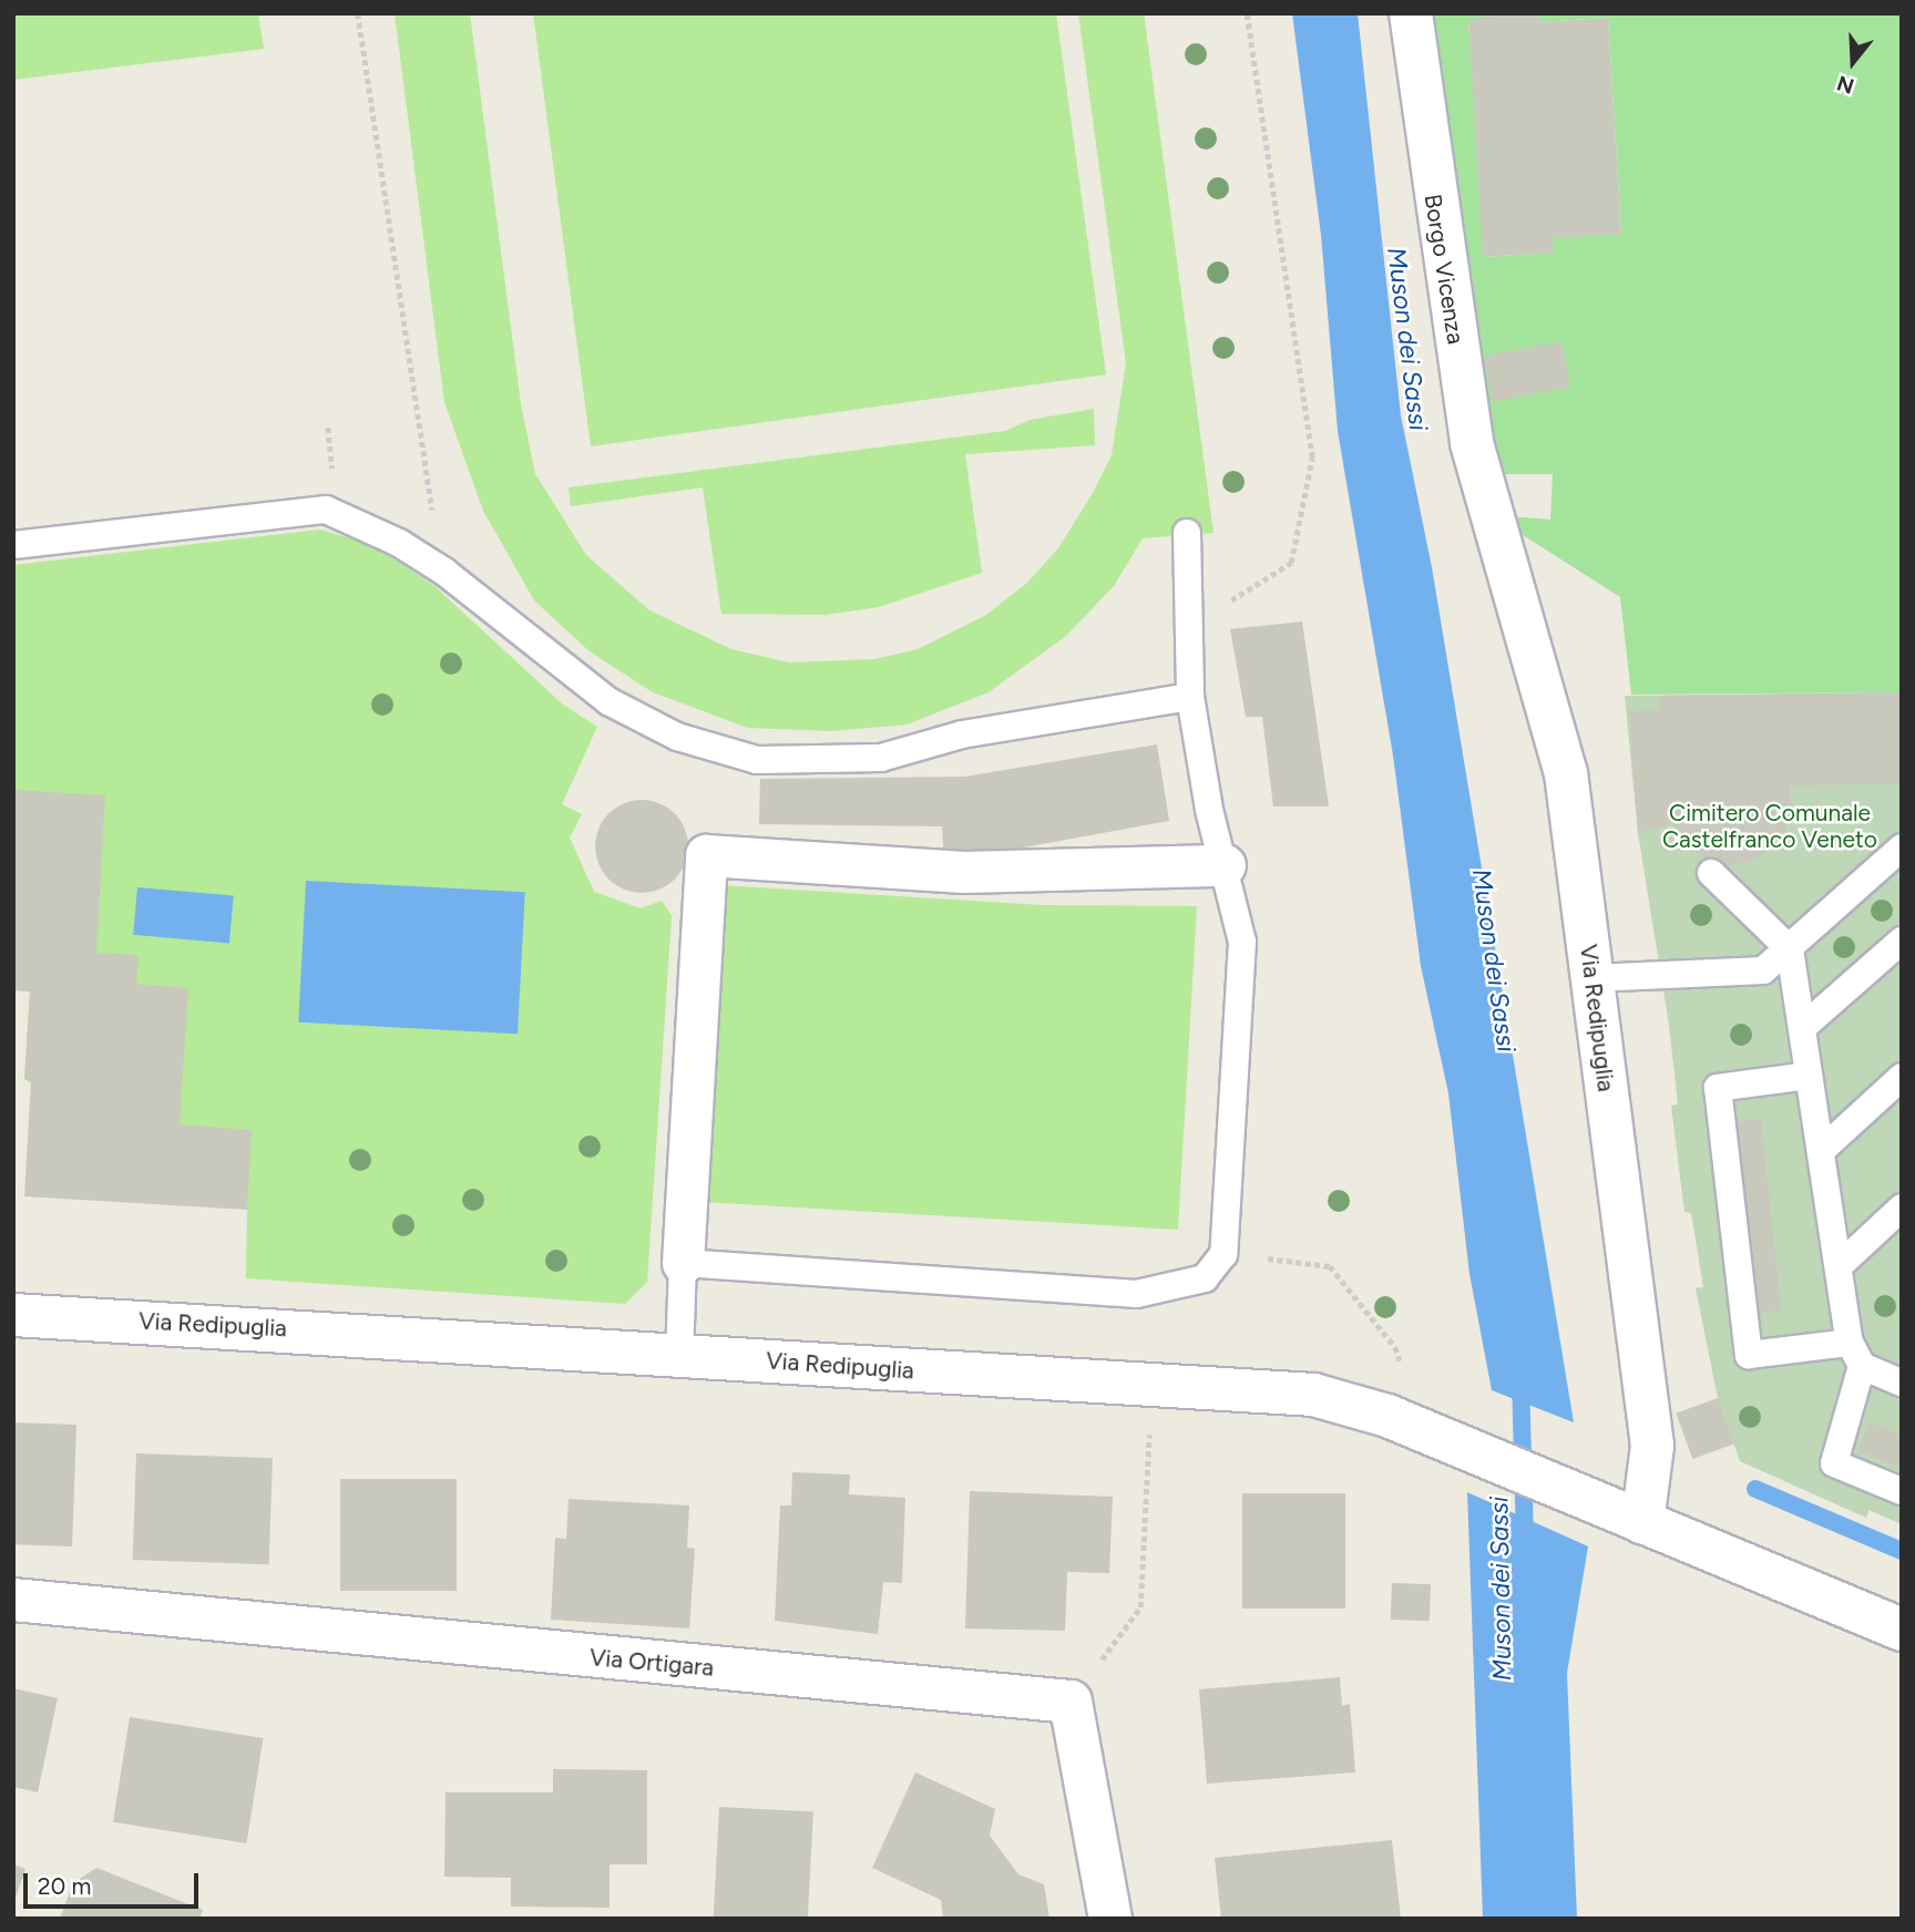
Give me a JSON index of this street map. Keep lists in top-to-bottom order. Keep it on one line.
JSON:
{"streets":{"street":["Borgo Vicenza","Via Redipuglia","Via Ortigara"]},"crossings":[["Borgo Vicenza","Via Redipuglia"]],"water":["Muson dei Sassi"],"parks":["Cimitero Comunale Castelfranco Veneto"],"scale_bar":"20 m","north":"bottom"}
